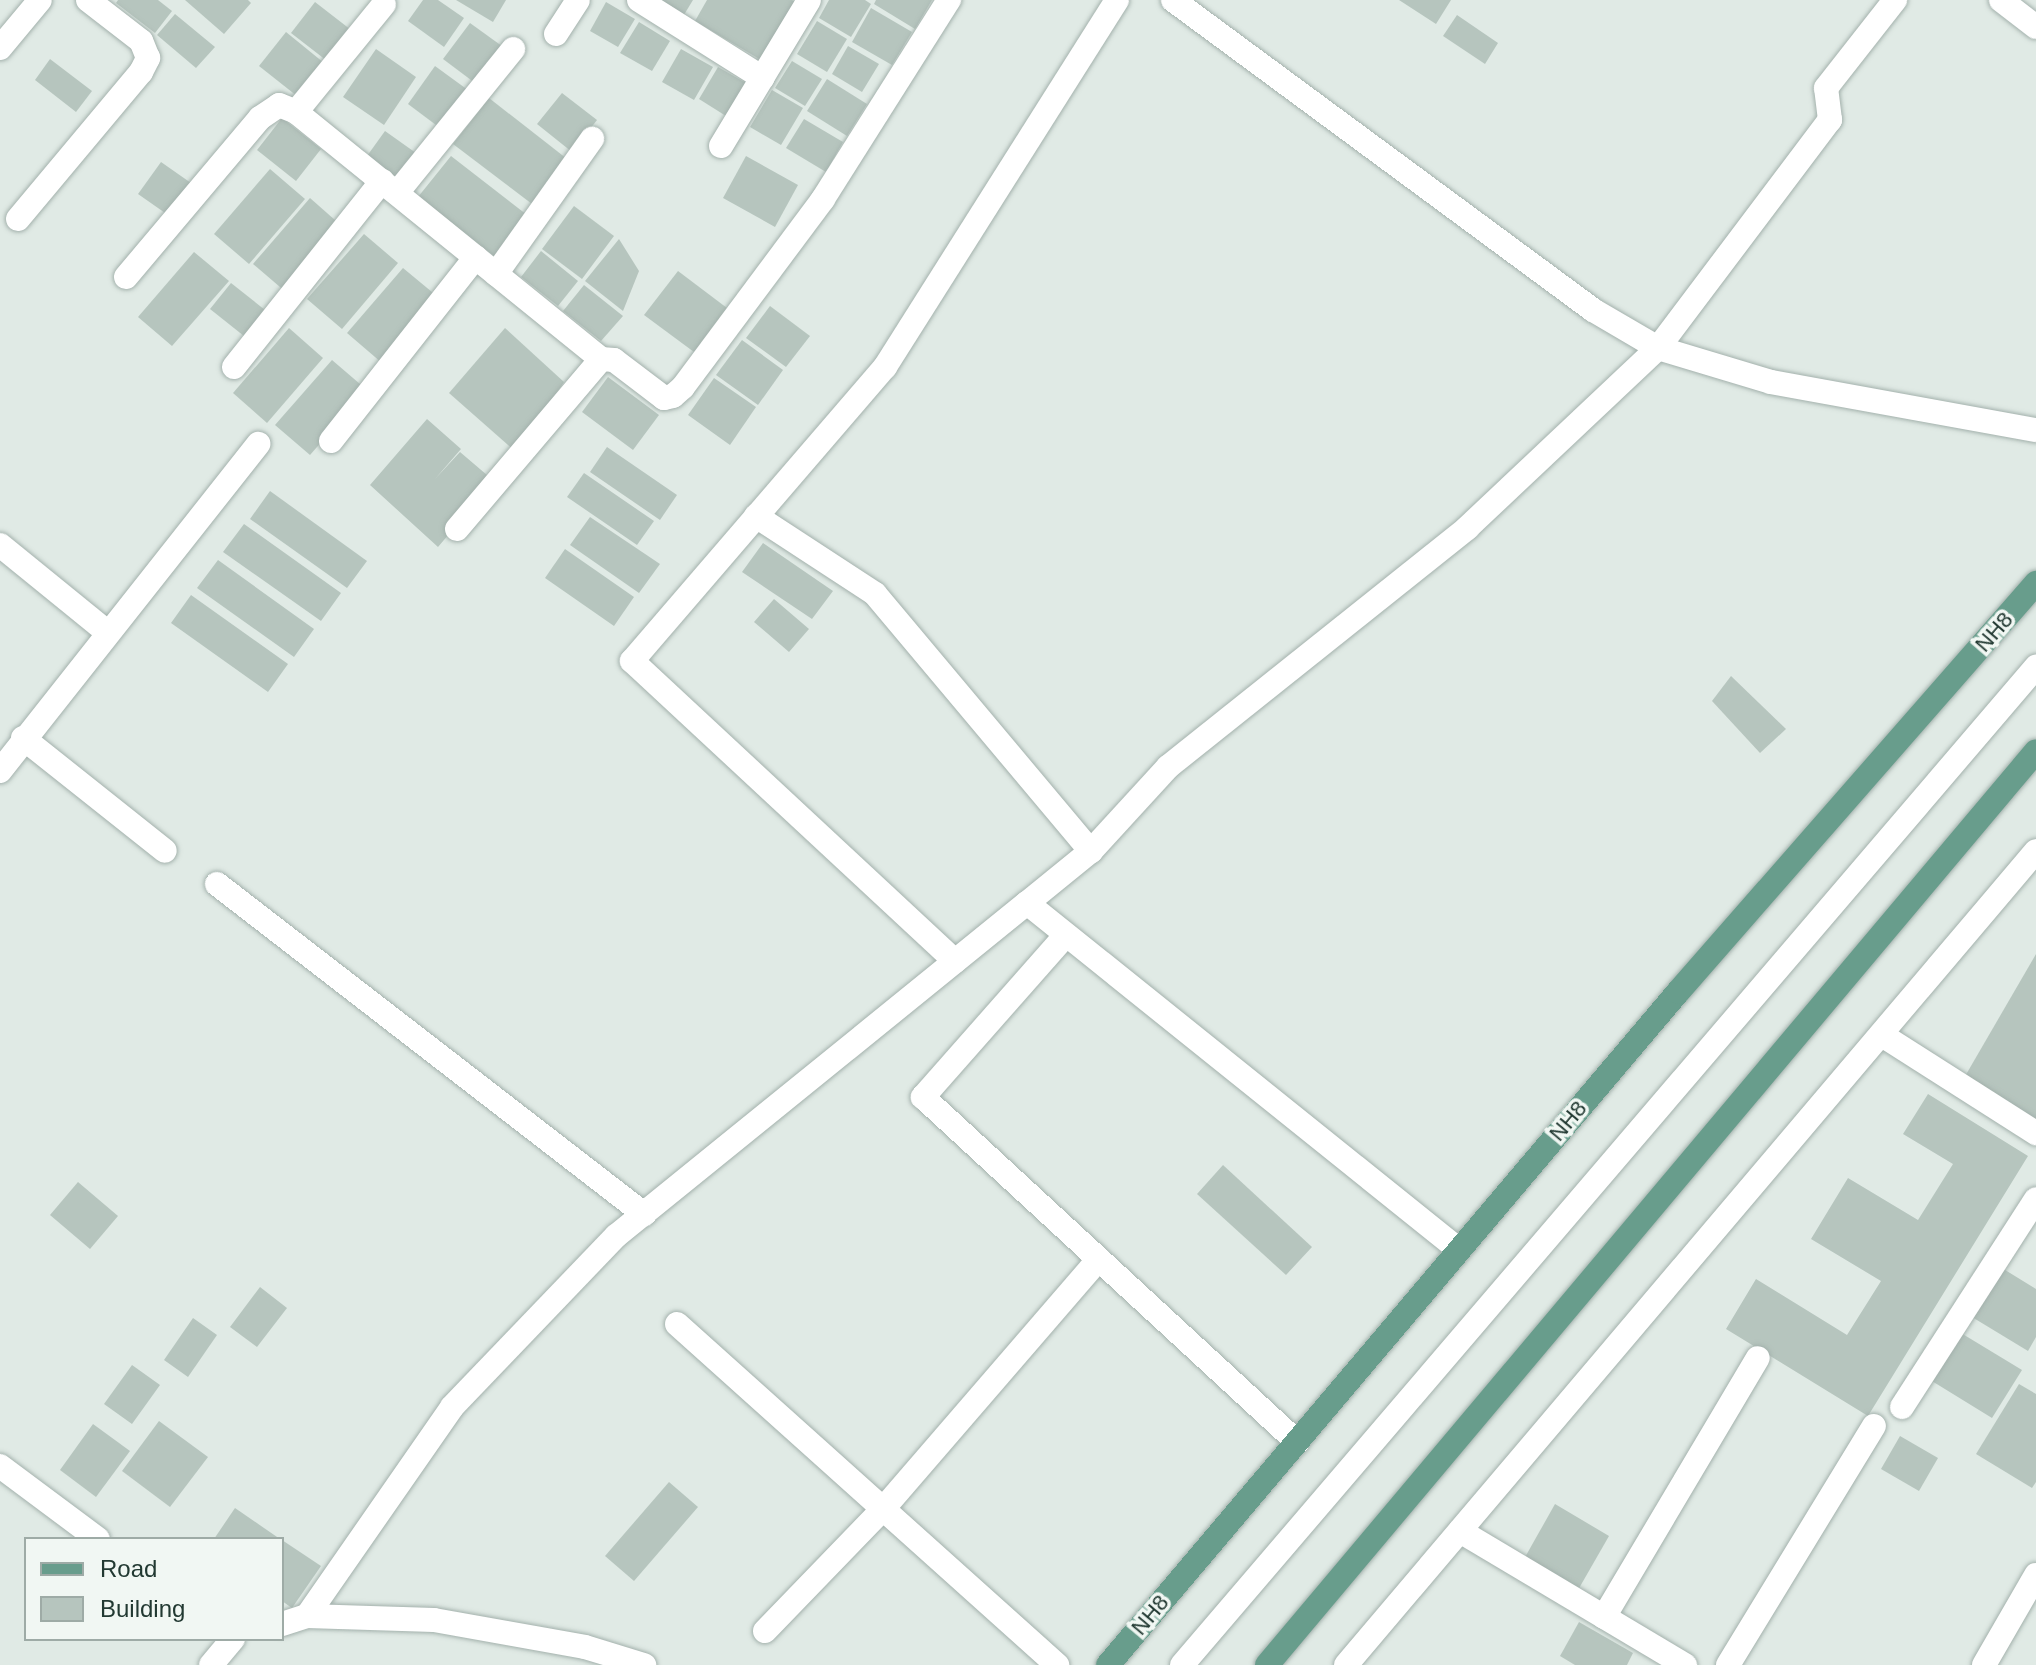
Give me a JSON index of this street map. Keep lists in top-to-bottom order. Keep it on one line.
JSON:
{"streets":{"main road":["NH8"]},"legend":["Road","Building"]}
